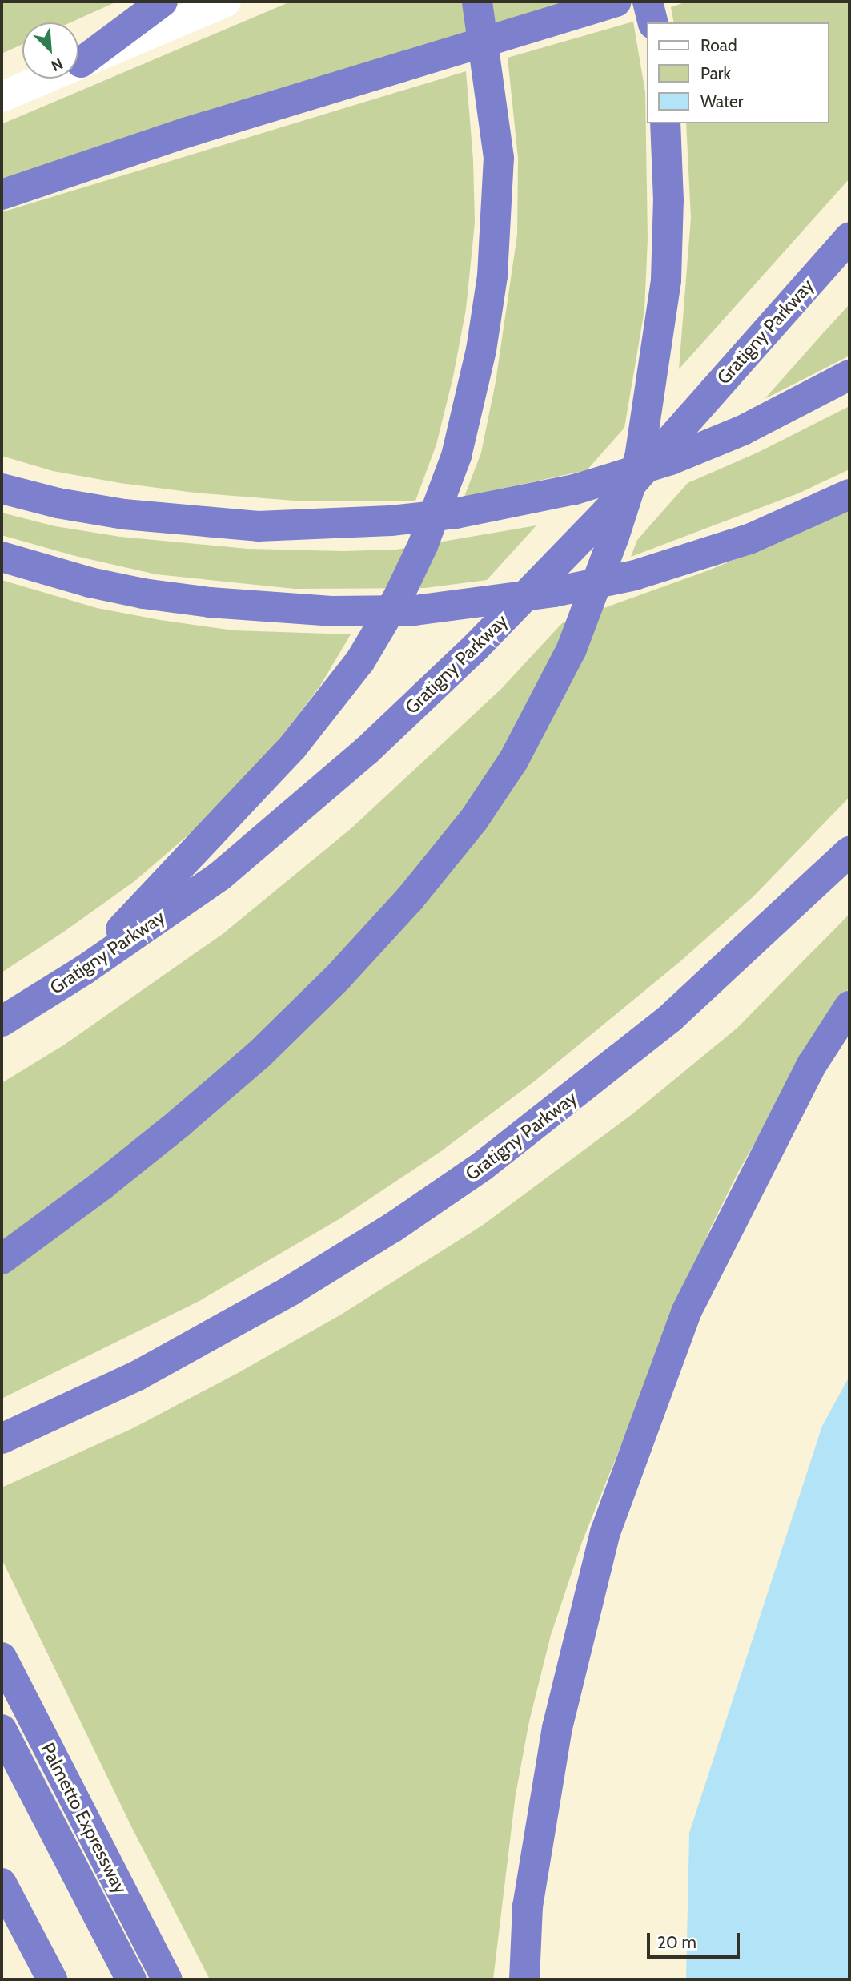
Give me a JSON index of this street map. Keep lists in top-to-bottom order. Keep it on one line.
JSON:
{"streets":{"highway":["Gratigny Parkway","Palmetto Expressway"]},"legend":["Road","Park","Water"],"scale_bar":"20 m","north":"bottom right"}
